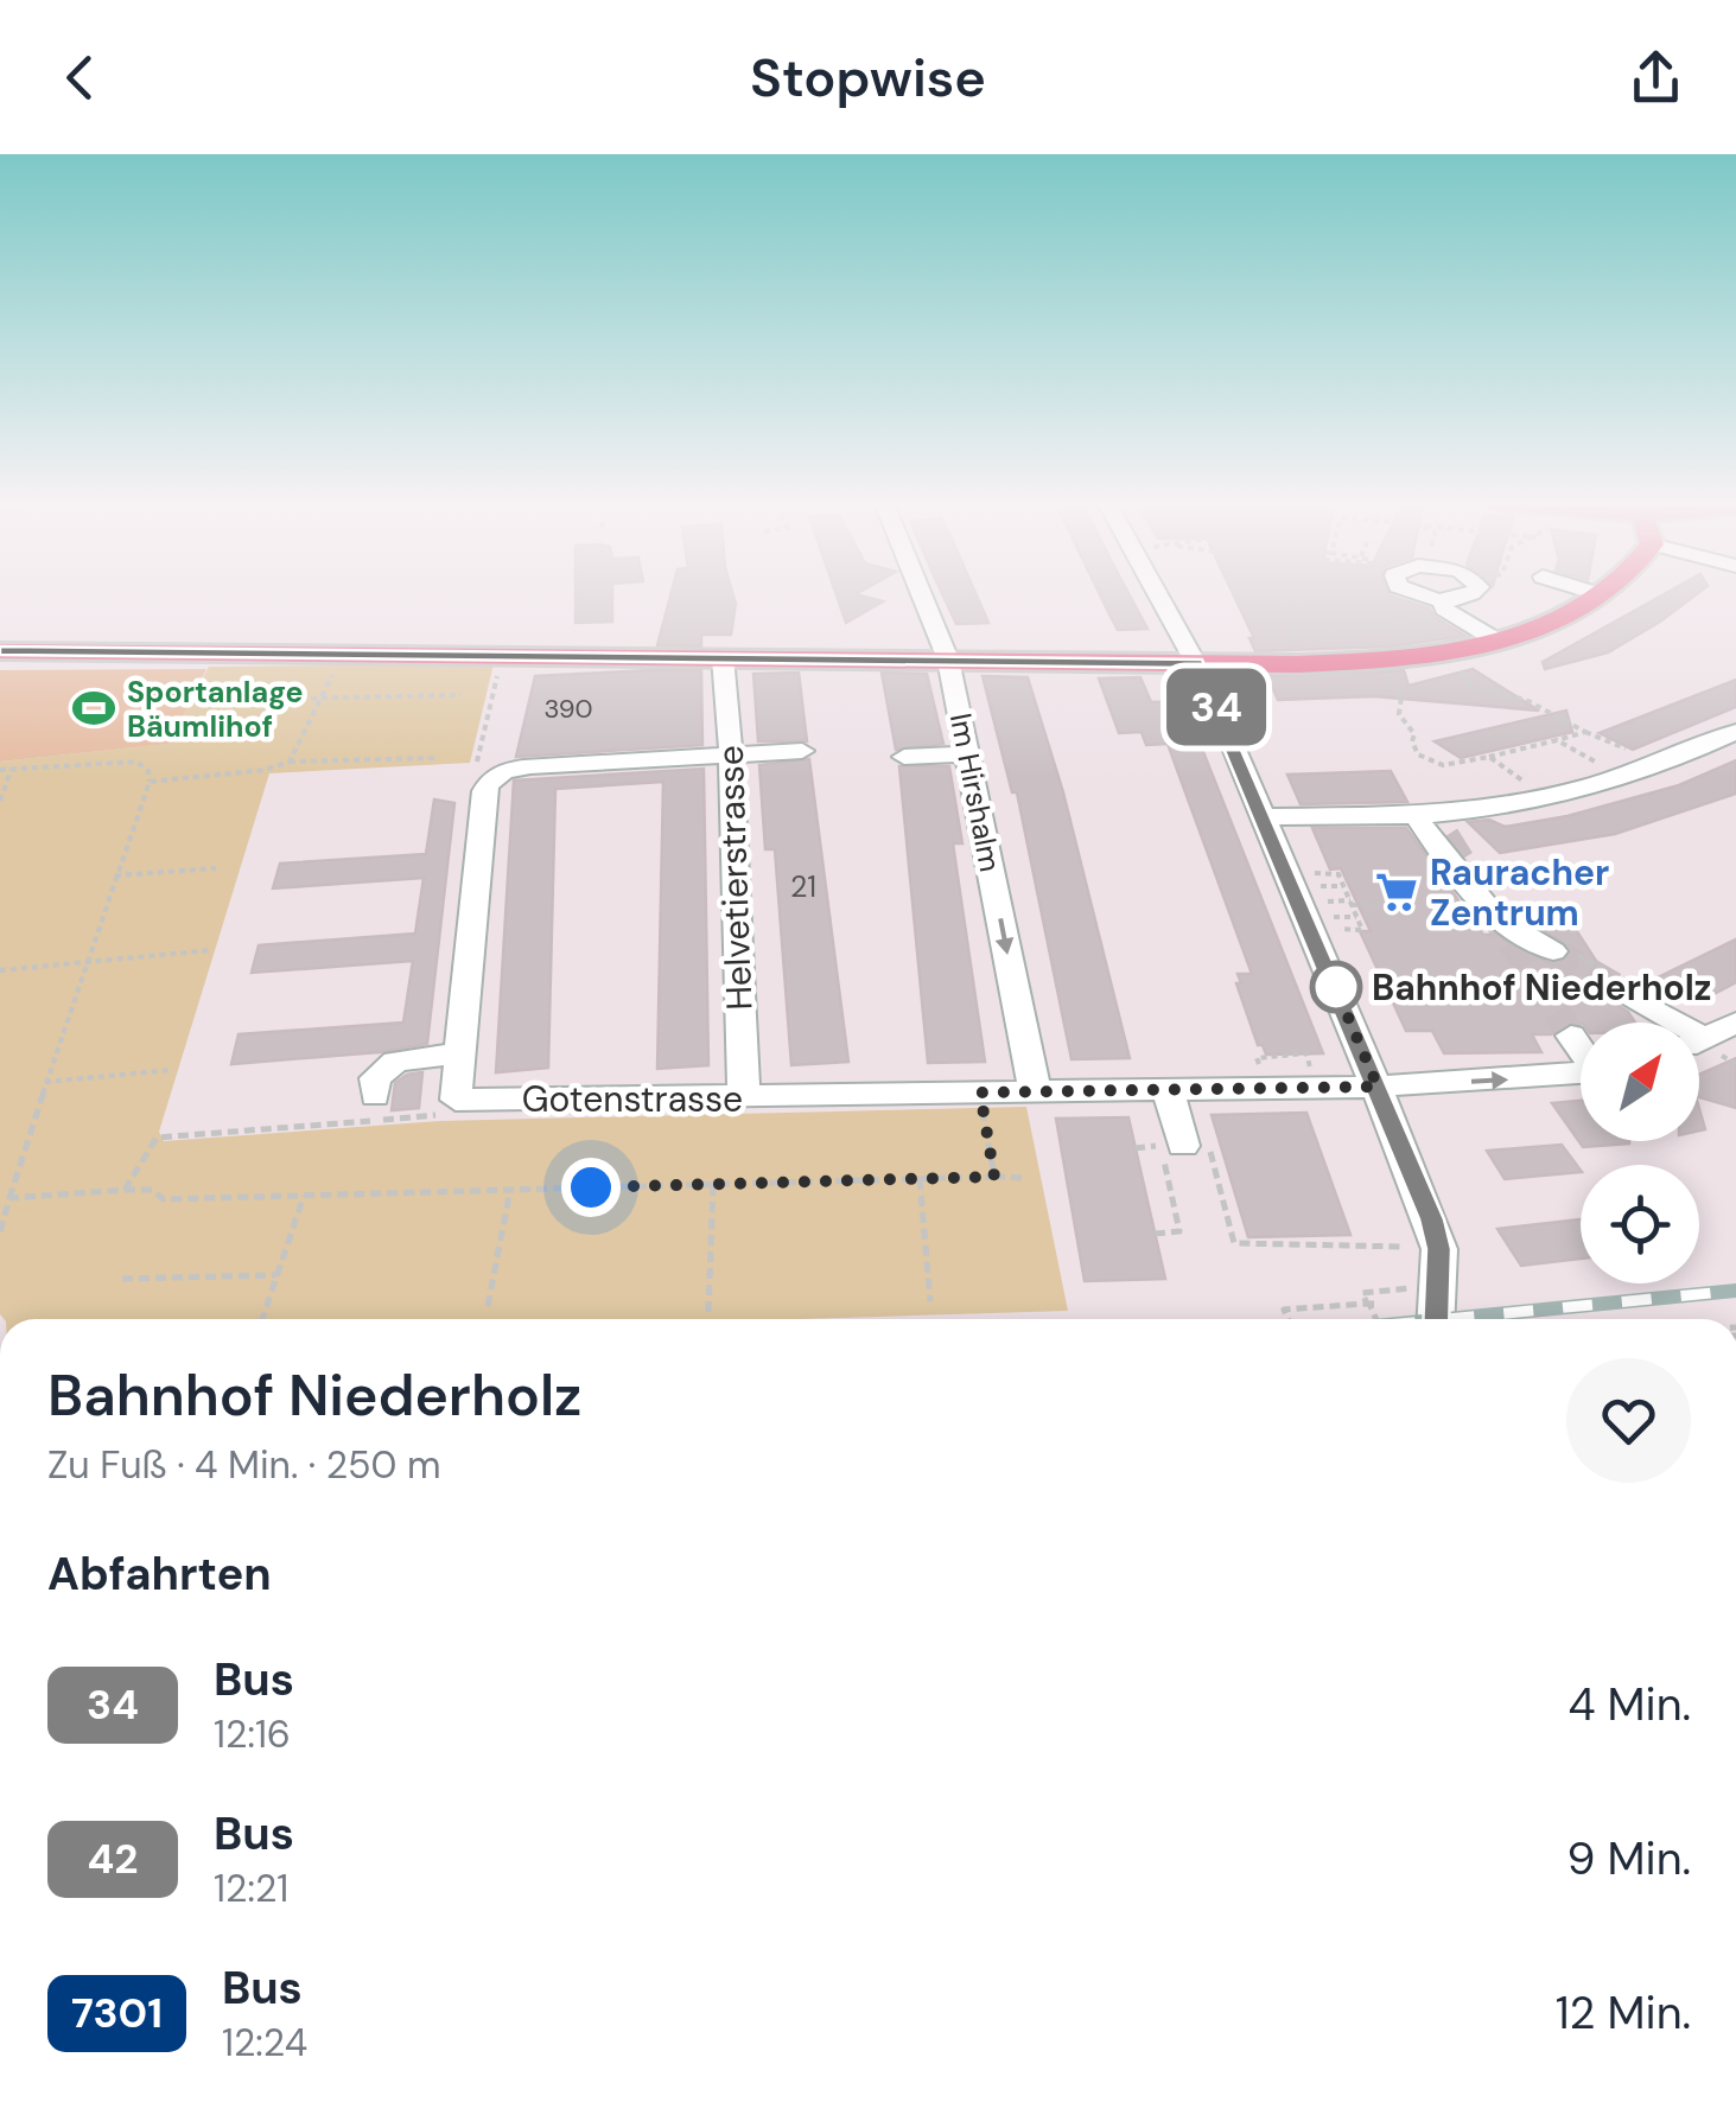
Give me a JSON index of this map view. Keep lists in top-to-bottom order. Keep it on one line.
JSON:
{"streets":{"street":["Im Hirshalm","Helvetierstrasse","Gotenstrasse"]},"crossings":[["Im Hirshalm","Gotenstrasse"],["Helvetierstrasse","Gotenstrasse"]],"places":{"sports":["Sportanlage Bäumlihof"],"supermarket":["Rauracher Zentrum"],"other":["Bahnhof Niederholz"]},"lines":["bus line 34"],"house_numbers":["390","21"],"north":"top right","page":{"header":"Stopwise","on_map":"34","heading":[["Bahnhof Niederholz","Zu Fuß · 4 Min. · 250 m"],"Abfahrten"],"list":[{"mark":"34","name":"Bus","note":"12:16","value":"4 Min."},{"mark":"42","name":"Bus","note":"12:21","value":"9 Min."},{"mark":"7301","name":"Bus","note":"12:24","value":"12 Min."}]}}
